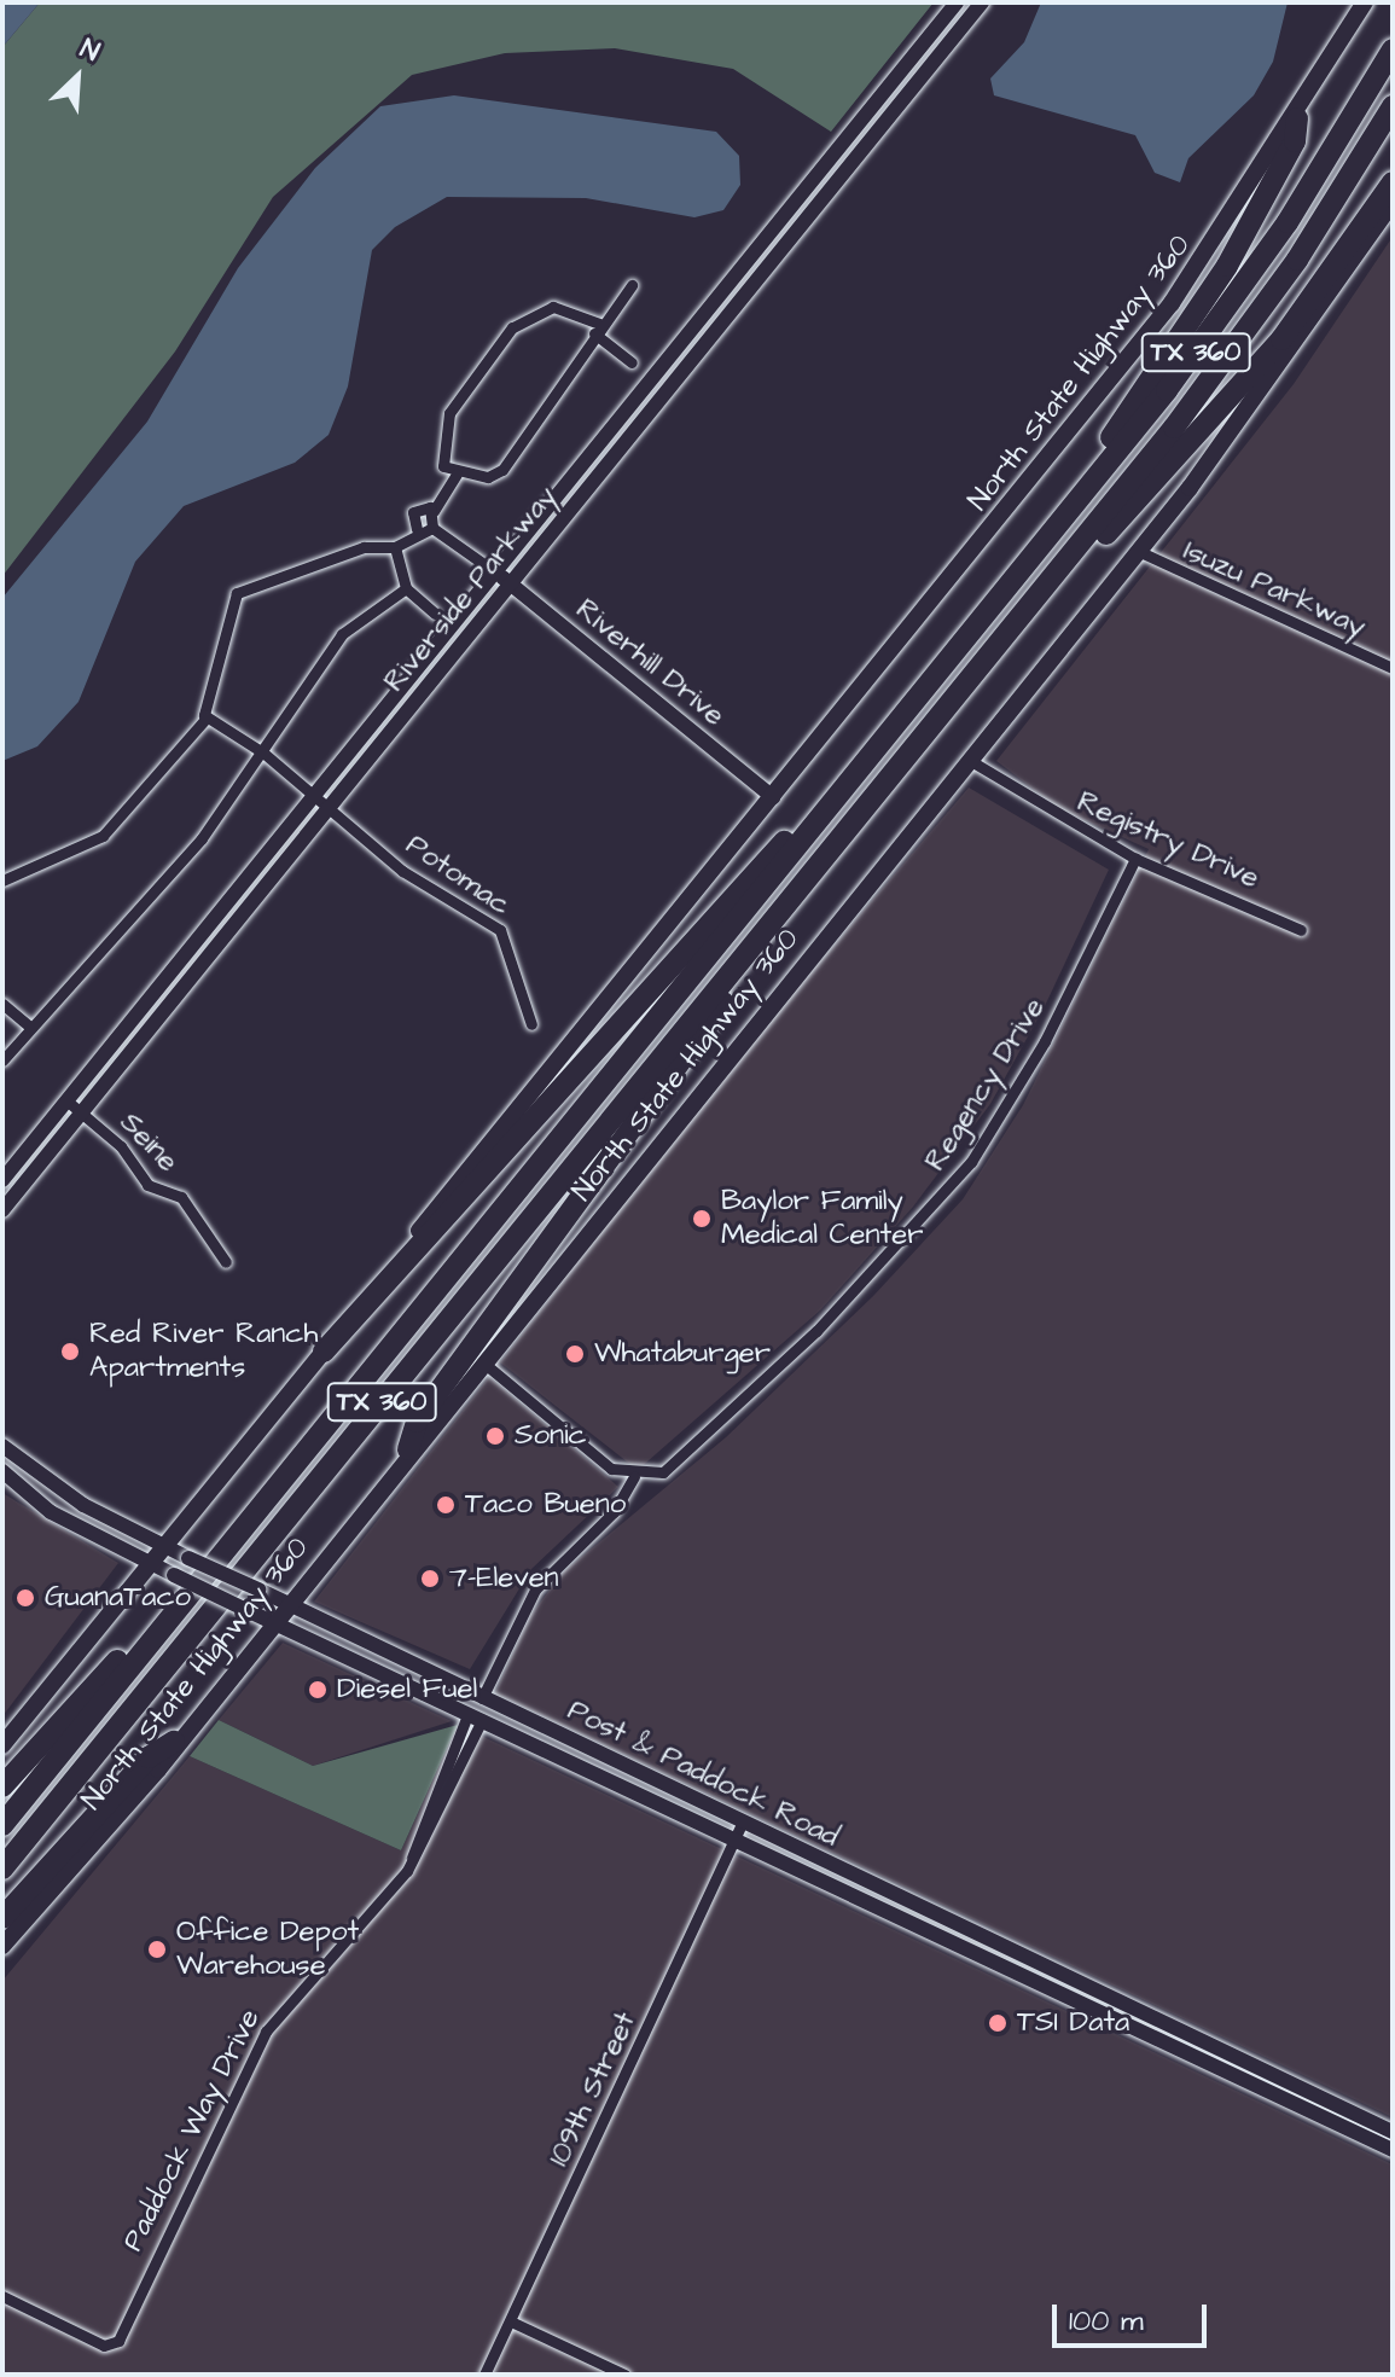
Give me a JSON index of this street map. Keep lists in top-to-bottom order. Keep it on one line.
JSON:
{"streets":{"highway":["TX 360"],"main road":["North State Highway 360"],"street":["Riverside Parkway","Isuzu Parkway","Riverhill Drive","Registry Drive","Potomac","Regency Drive","Seine","Post & Paddock Road","109th Street","Paddock Way Drive"]},"crossings":[["North State Highway 360","Isuzu Parkway"],["North State Highway 360","Riverhill Drive"],["North State Highway 360","Registry Drive"],["North State Highway 360","Post & Paddock Road"],["Riverside Parkway","Riverhill Drive"],["Riverside Parkway","Potomac"],["Riverside Parkway","Seine"],["Registry Drive","Regency Drive"],["Regency Drive","Paddock Way Drive"],["Post & Paddock Road","109th Street"],["Post & Paddock Road","Paddock Way Drive"]],"places":["Baylor Family Medical Center","Red River Ranch Apartments","Whataburger","Sonic","Taco Bueno","7-Eleven","GuanaTaco","Diesel Fuel","Office Depot Warehouse","TSI Data"],"scale_bar":"100 m","north":"top right"}
